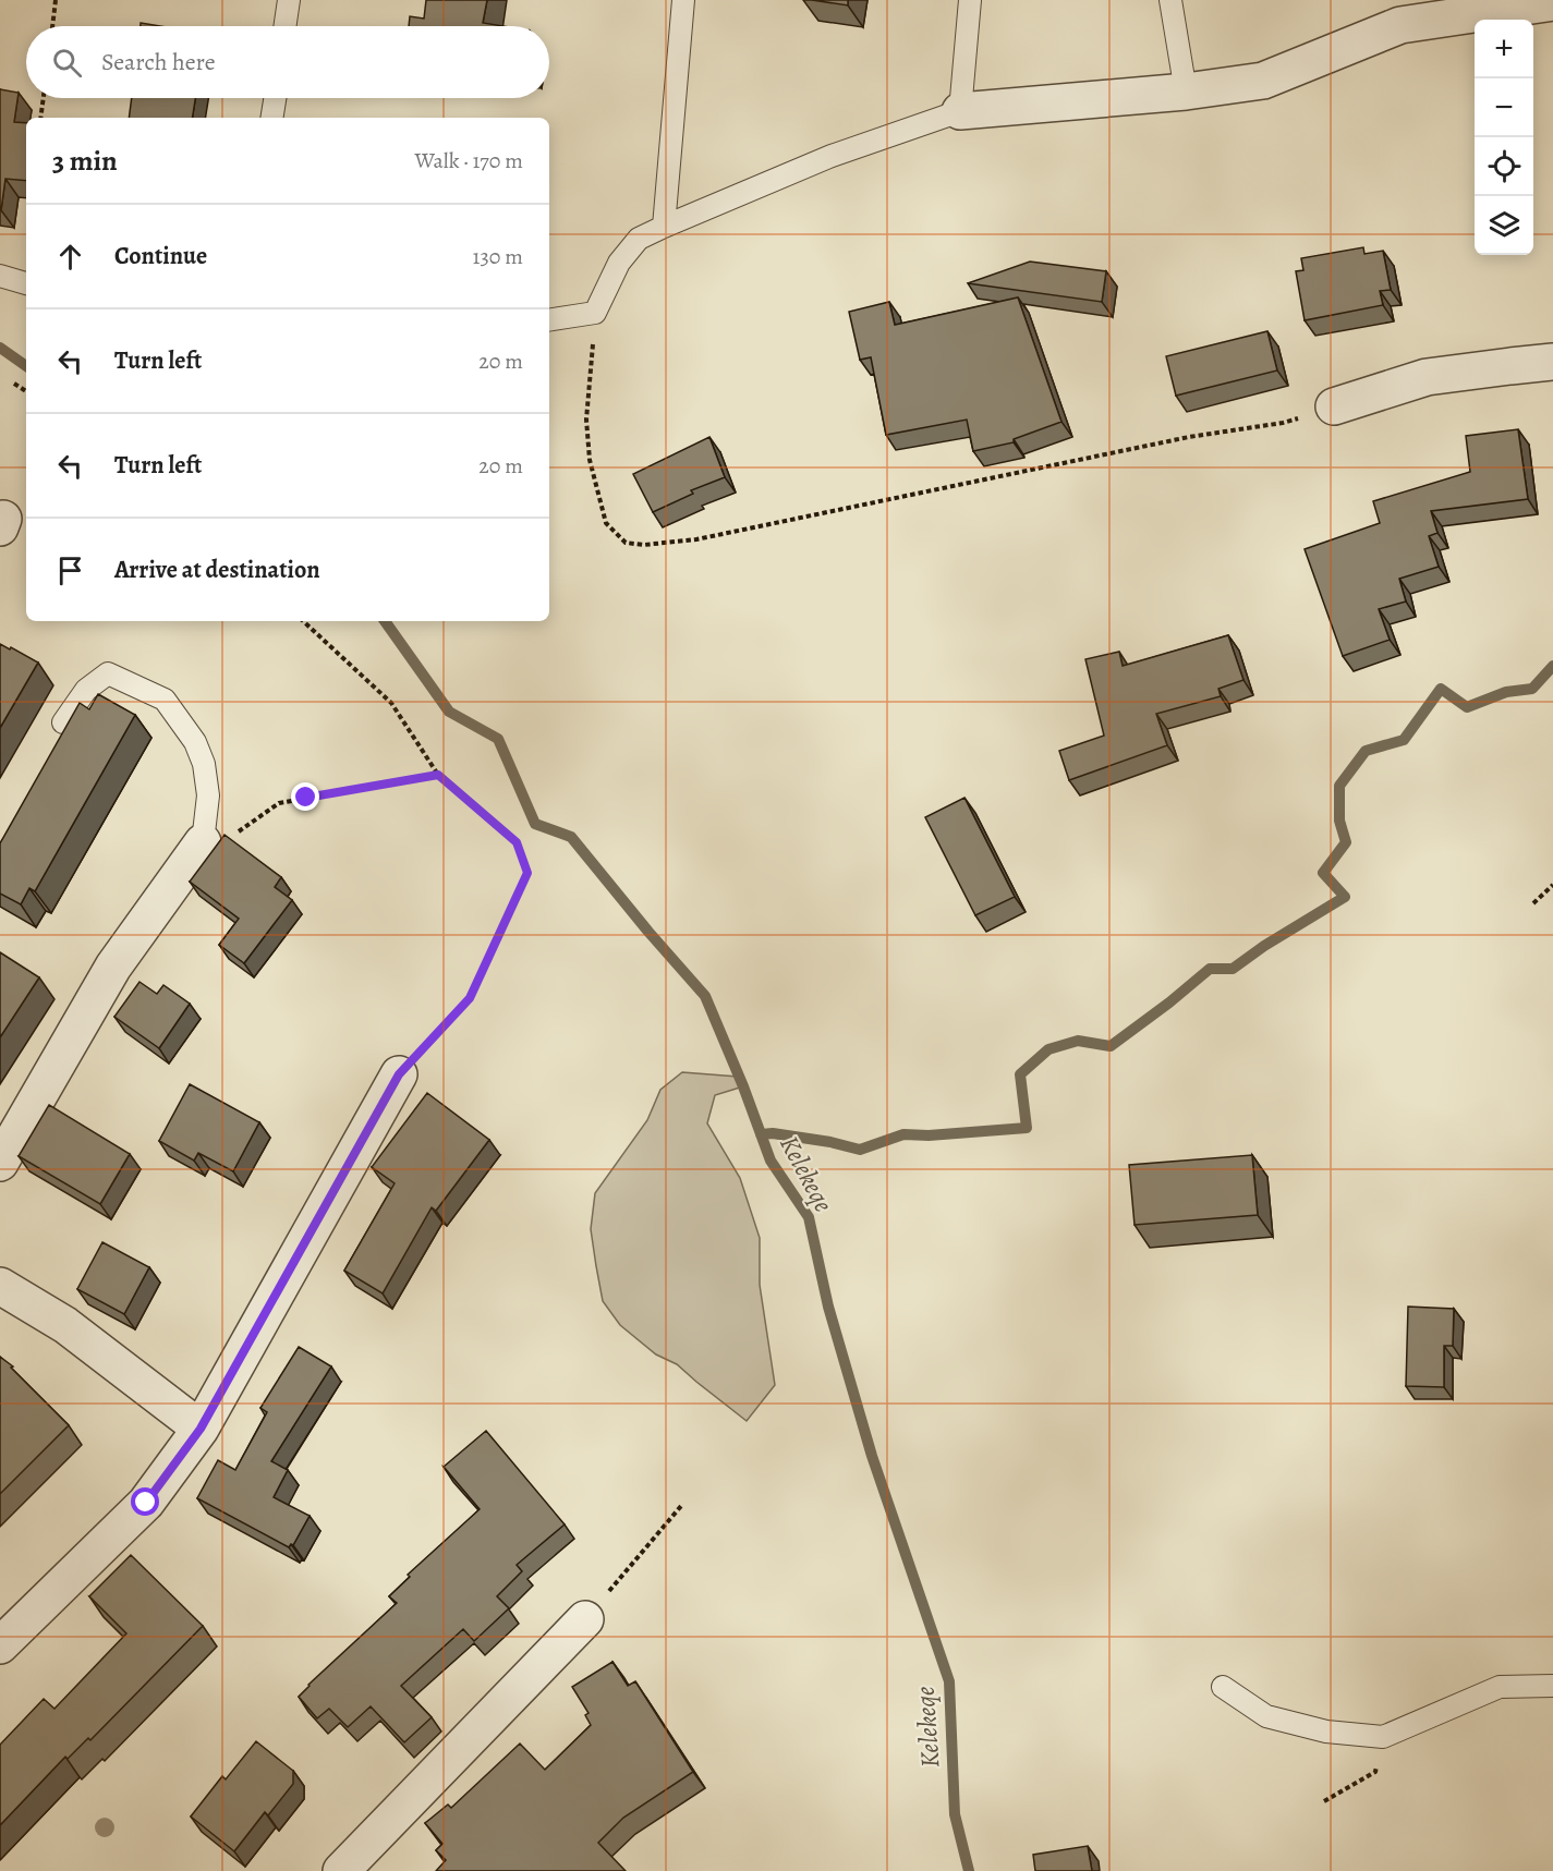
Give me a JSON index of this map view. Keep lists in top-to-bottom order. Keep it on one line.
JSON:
{"water":["Kelekeqe"],"page":{"map_buttons":["+","−"],"search":"Search here","heading":["3 min","Walk · 170 m"],"list":[["Continue","130 m"],["Turn left","20 m"],["Turn left","20 m"],"Arrive at destination"]}}
